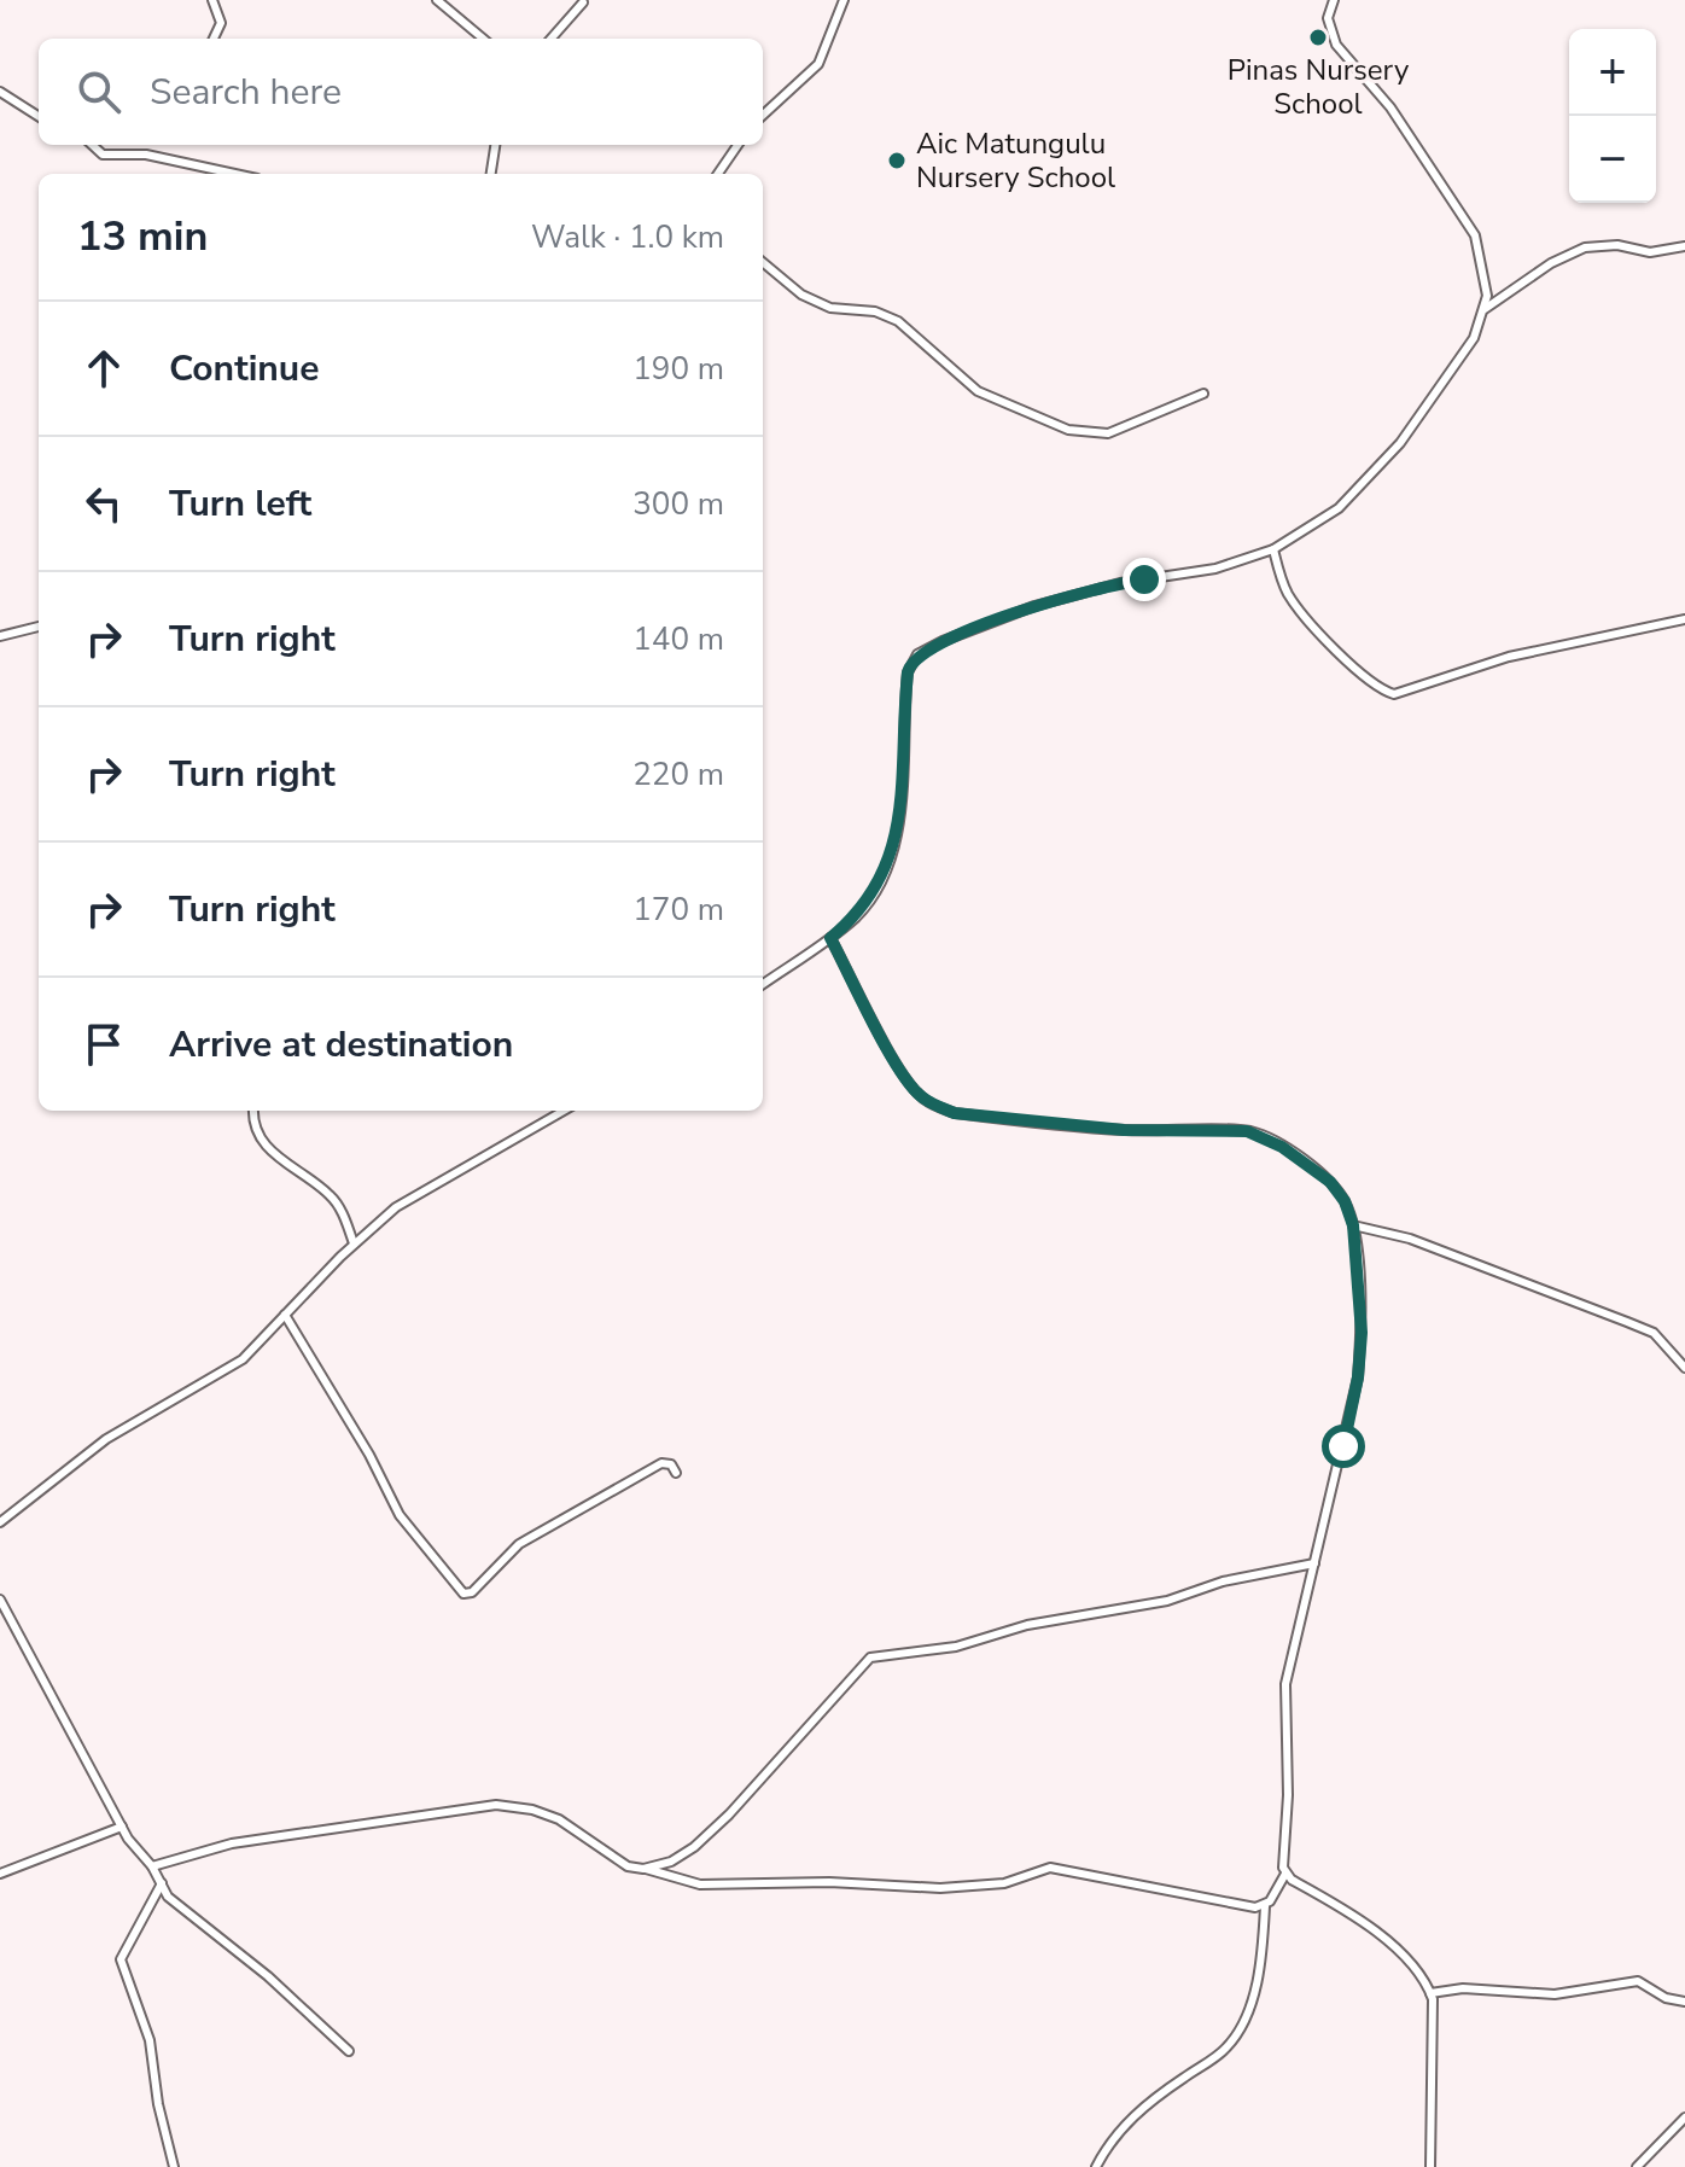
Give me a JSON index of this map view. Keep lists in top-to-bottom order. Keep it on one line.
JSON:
{"places":["Pinas Nursery School","Aic Matungulu Nursery School"],"page":{"map_buttons":["+","−"],"search":"Search here","heading":["13 min","Walk · 1.0 km"],"list":[["Continue","190 m"],["Turn left","300 m"],["Turn right","140 m"],["Turn right","220 m"],["Turn right","170 m"],"Arrive at destination"]}}
